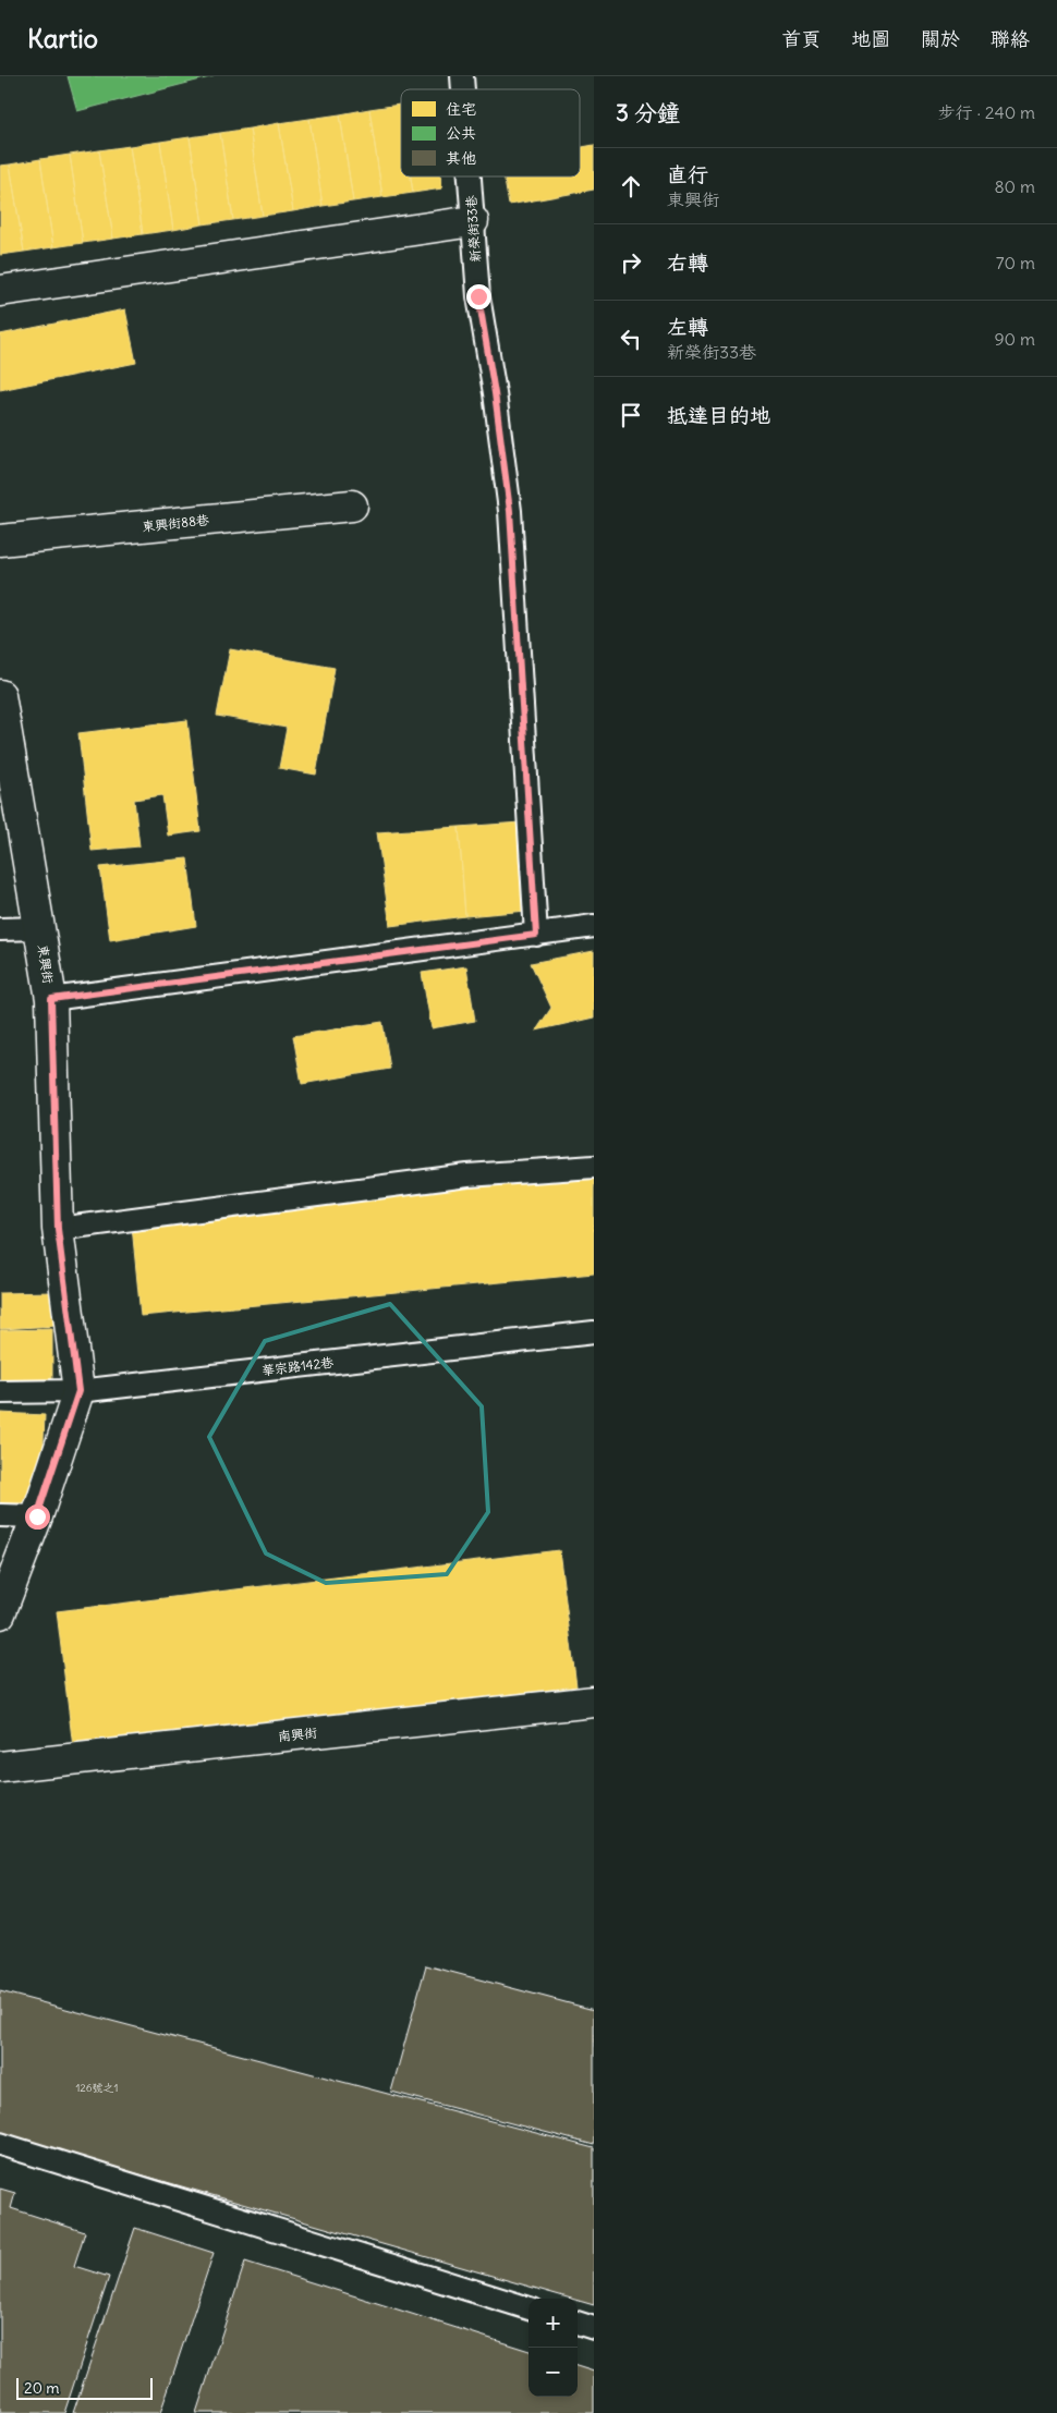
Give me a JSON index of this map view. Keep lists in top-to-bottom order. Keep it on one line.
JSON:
{"streets":{"street":["東興街88巷","東興街","南興街"],"lane":["新榮街33巷","華宗路142巷"]},"crossings":[["東興街","華宗路142巷"]],"house_numbers":["126號之1"],"legend":["住宅","公共","其他"],"scale_bar":"20 m","page":{"header":"Kartio","nav":["首頁","地圖","關於","聯絡"],"heading":["3 分鐘","步行 · 240 m"],"list":[["直行","東興街","80 m"],["右轉","70 m"],["左轉","新榮街33巷","90 m"],"抵達目的地"],"map_buttons":["+","−"],"scale":"20 m"}}
